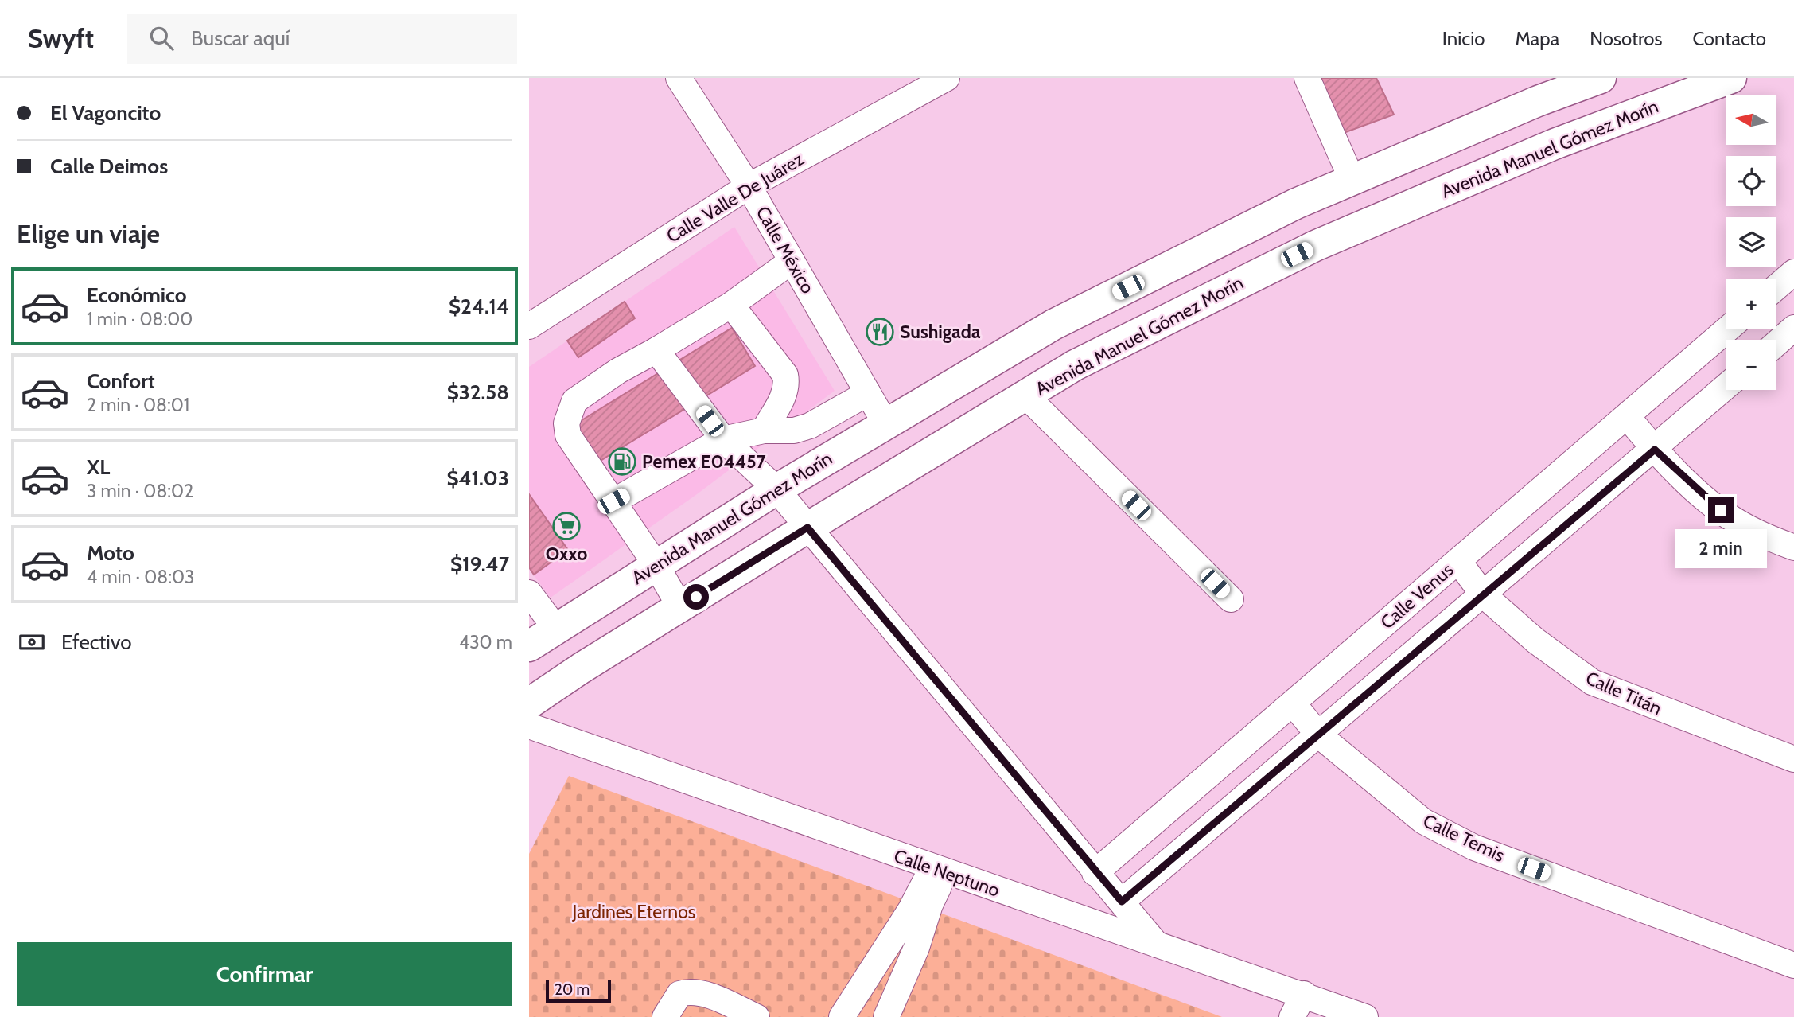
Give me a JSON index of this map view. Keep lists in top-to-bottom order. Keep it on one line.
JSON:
{"streets":{"main road":["Avenida Manuel Gómez Morín"],"street":["Calle Valle De Juárez","Calle México","Calle Venus","Calle Titán","Calle Temis","Calle Neptuno"]},"crossings":[["Avenida Manuel Gómez Morín","Calle México"],["Calle Valle De Juárez","Calle México"],["Calle Venus","Calle Titán"],["Calle Venus","Calle Temis"]],"parks":["Jardines Eternos"],"places":{"restaurant":["Sushigada"],"fuel station":["Pemex E04457"],"supermarket":["Oxxo"]},"scale_bar":"20 m","north":"left","page":{"header":"Swyft","search":"Buscar aquí","nav":["Inicio","Mapa","Nosotros","Contacto"],"banner":["El Vagoncito","Calle Deimos"],"map_buttons":["+","−"],"heading":"Elige un viaje","list":[{"name":"Económico","note":"1 min · 08:00","value":"$24.14"},{"name":"Confort","note":"2 min · 08:01","value":"$32.58"},{"name":"XL","note":"3 min · 08:02","value":"$41.03"},{"name":"Moto","note":"4 min · 08:03","value":"$19.47"}],"bubble":"2 min","pay":["Efectivo","430 m"],"buttons":"Confirmar","scale":"20 m"}}
